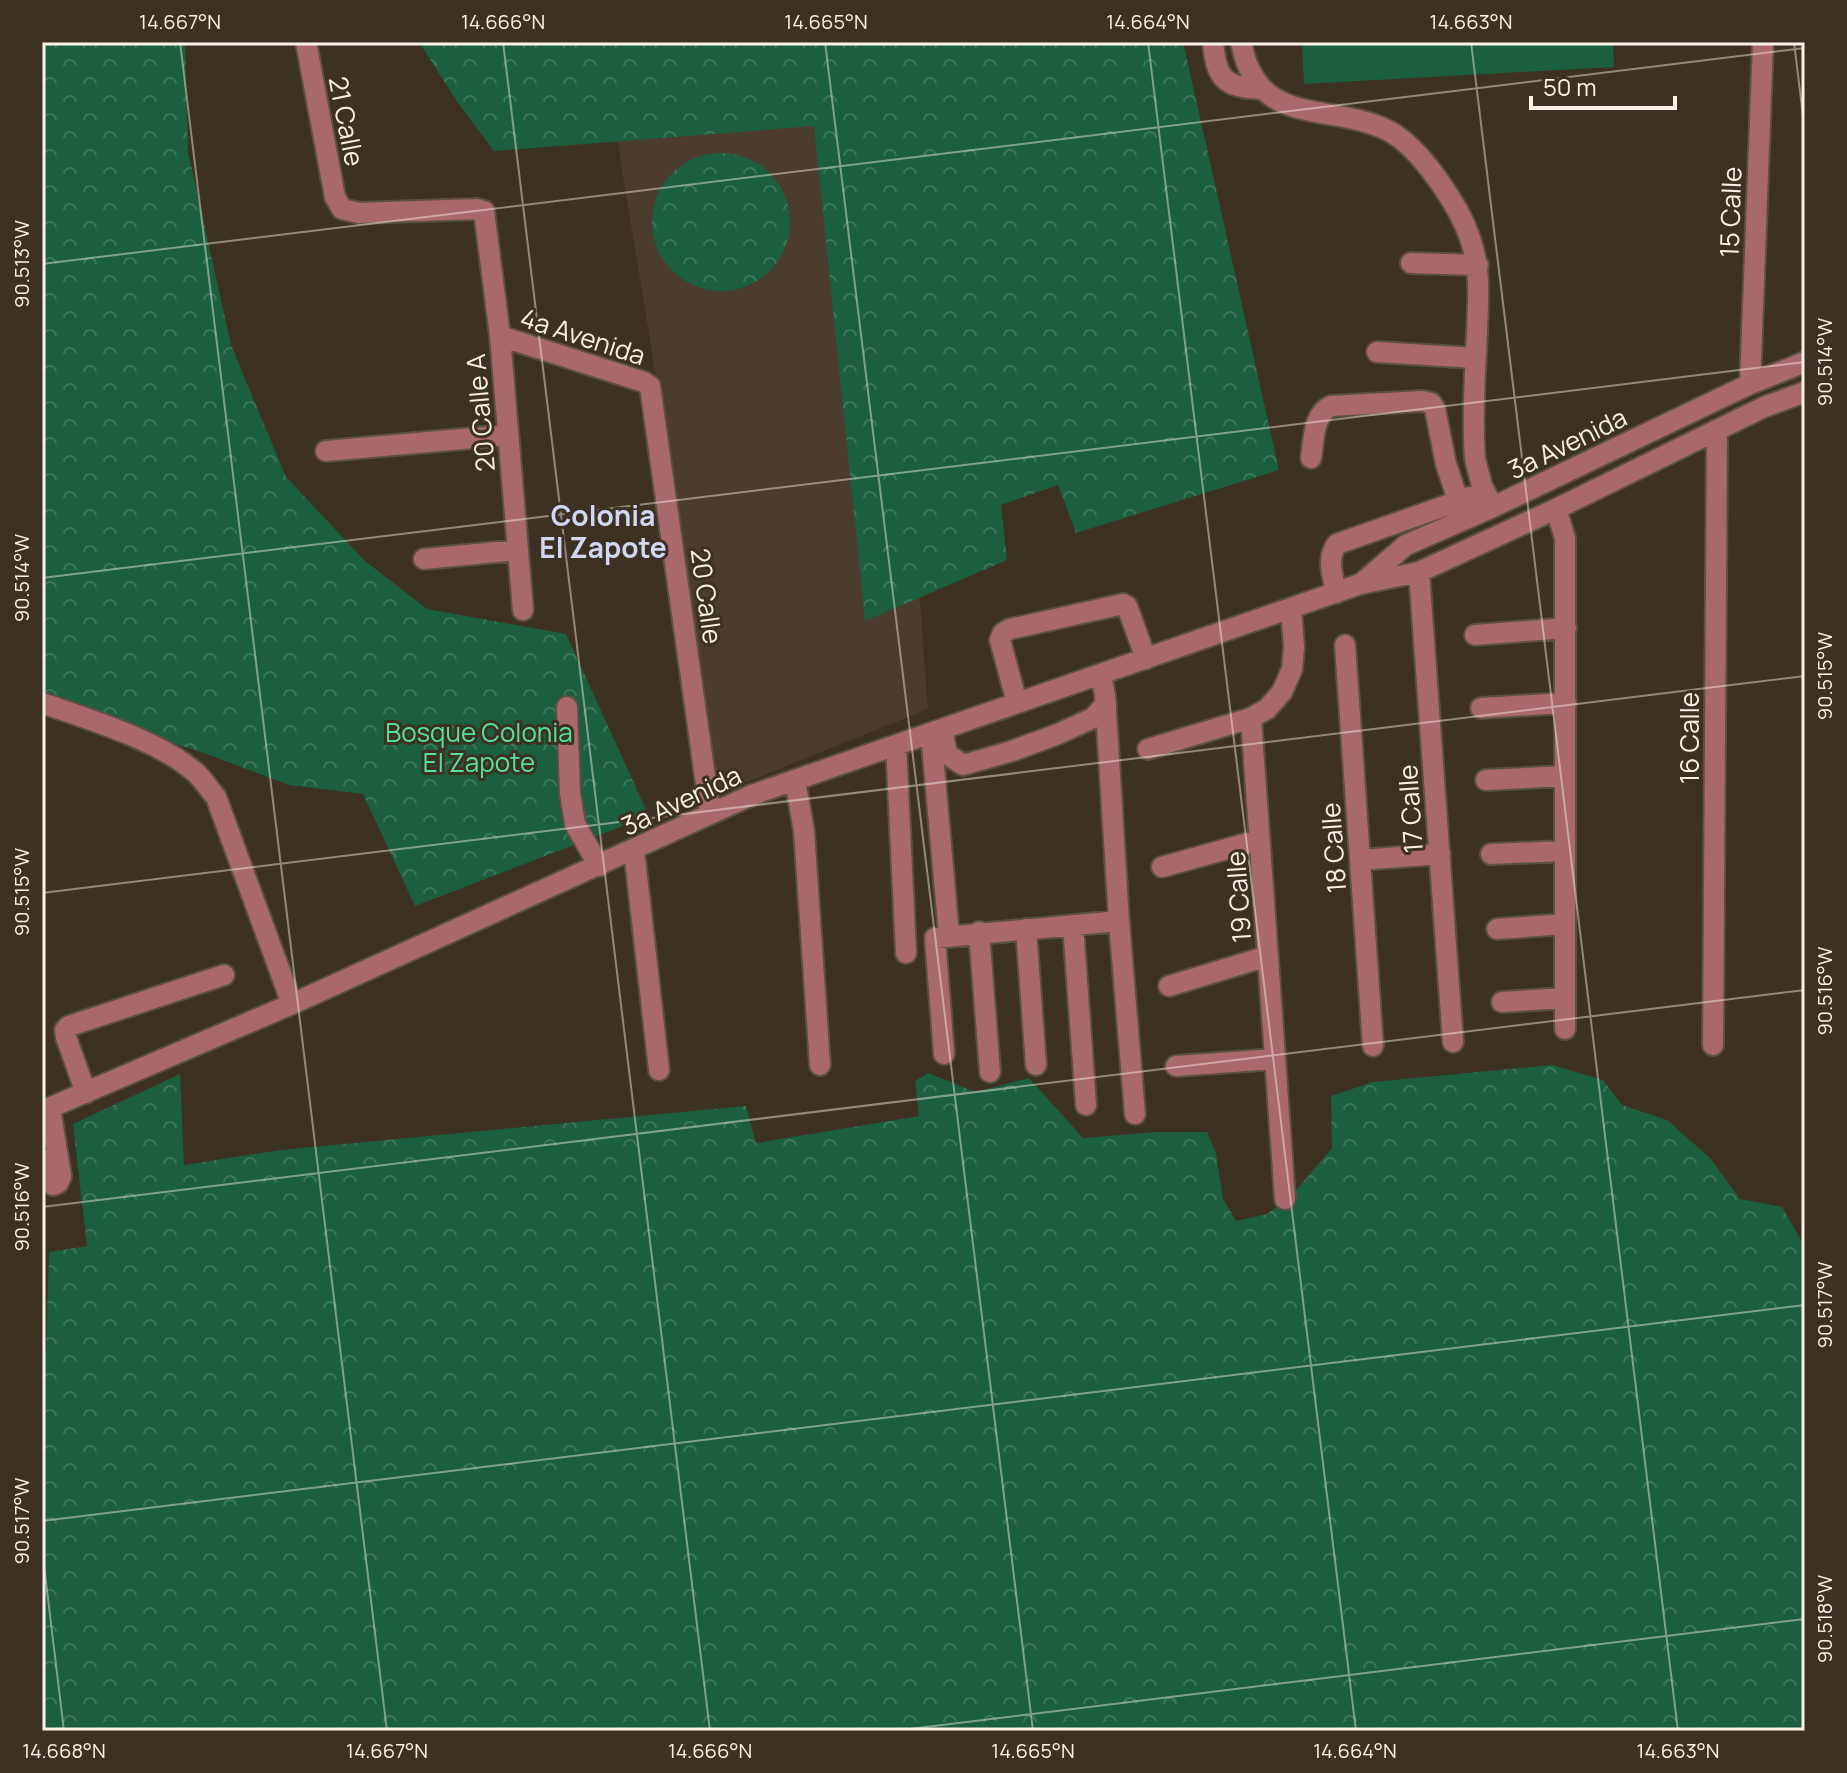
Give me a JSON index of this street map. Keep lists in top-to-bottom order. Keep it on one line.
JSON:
{"streets":{"street":["21 Calle","15 Calle","4a Avenida","20 Calle A","3a Avenida","20 Calle","16 Calle","17 Calle","18 Calle","19 Calle"]},"crossings":[["21 Calle","20 Calle A"],["15 Calle","3a Avenida"],["4a Avenida","20 Calle A"],["4a Avenida","20 Calle"],["3a Avenida","20 Calle"],["3a Avenida","16 Calle"],["3a Avenida","17 Calle"]],"districts":["Colonia El Zapote"],"parks":["Bosque Colonia El Zapote"],"scale_bar":"50 m","coordinates":["14.667°N","14.666°N","14.665°N","14.664°N","14.663°N","90.513°W","90.514°W","90.515°W","90.516°W","90.517°W","90.518°W","14.668°N"]}
